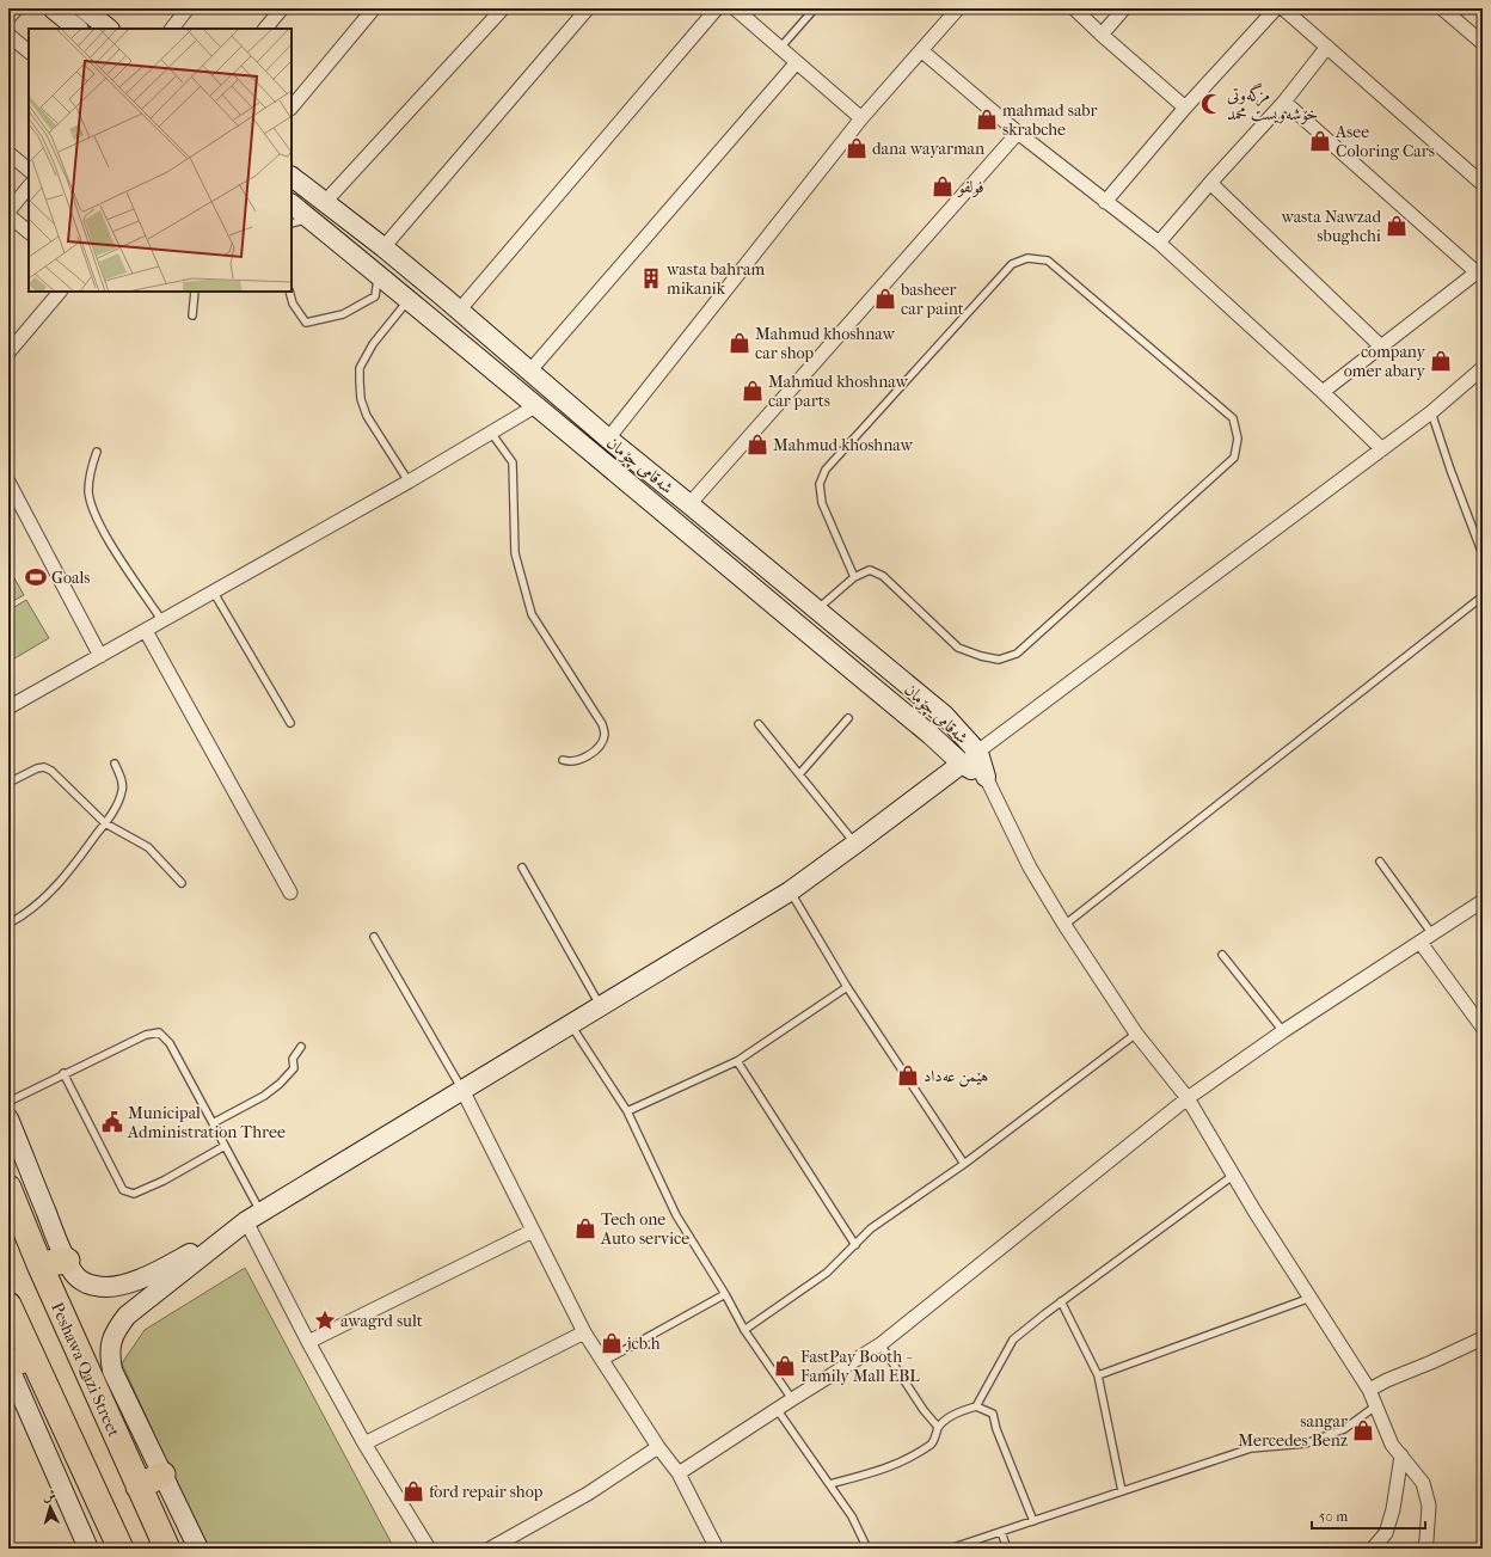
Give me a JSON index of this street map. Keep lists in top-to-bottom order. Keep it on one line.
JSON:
{"streets":{"highway":["Peshawa Qazi Street"],"street":["شەقامی چۆمان"]},"places":{"mosque":["مزگەوتی خۆشەویست محمد"],"shop":["mahmad sabr skrabche","Asee Coloring Cars","dana wayarman","فولفو","wasta Nawzad sbughchi","basheer car paint","Mahmud khoshnaw car shop","company omer abary","Mahmud khoshnaw car parts","Mahmud khoshnaw","هێمن عەداد","Tech one Auto service","jcb.h","FastPay Booth - Family Mall EBL","sangar Mercedes Benz","ford repair shop"],"building":["wasta bahram mikanik"],"sports":["Goals"],"public building":["Municipal Administration Three"],"place":["awagrd sult"]},"scale_bar":"50 m","north":"top"}
